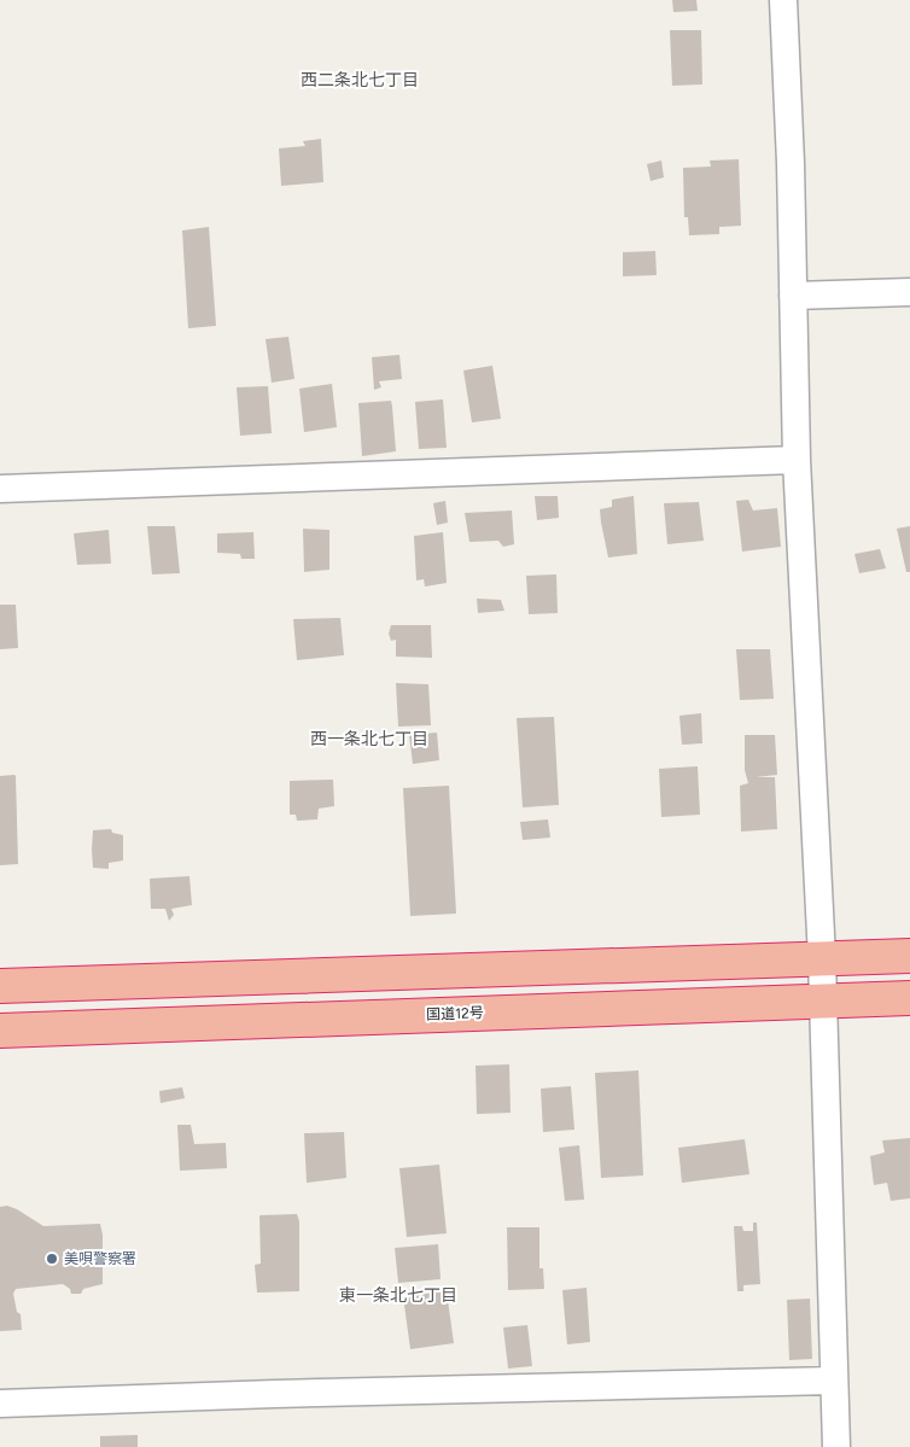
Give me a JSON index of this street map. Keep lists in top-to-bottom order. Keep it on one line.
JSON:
{"streets":{"highway":["国道12号"]},"districts":["西二条北七丁目","西一条北七丁目","東一条北七丁目"],"places":["美唄警察署"]}
